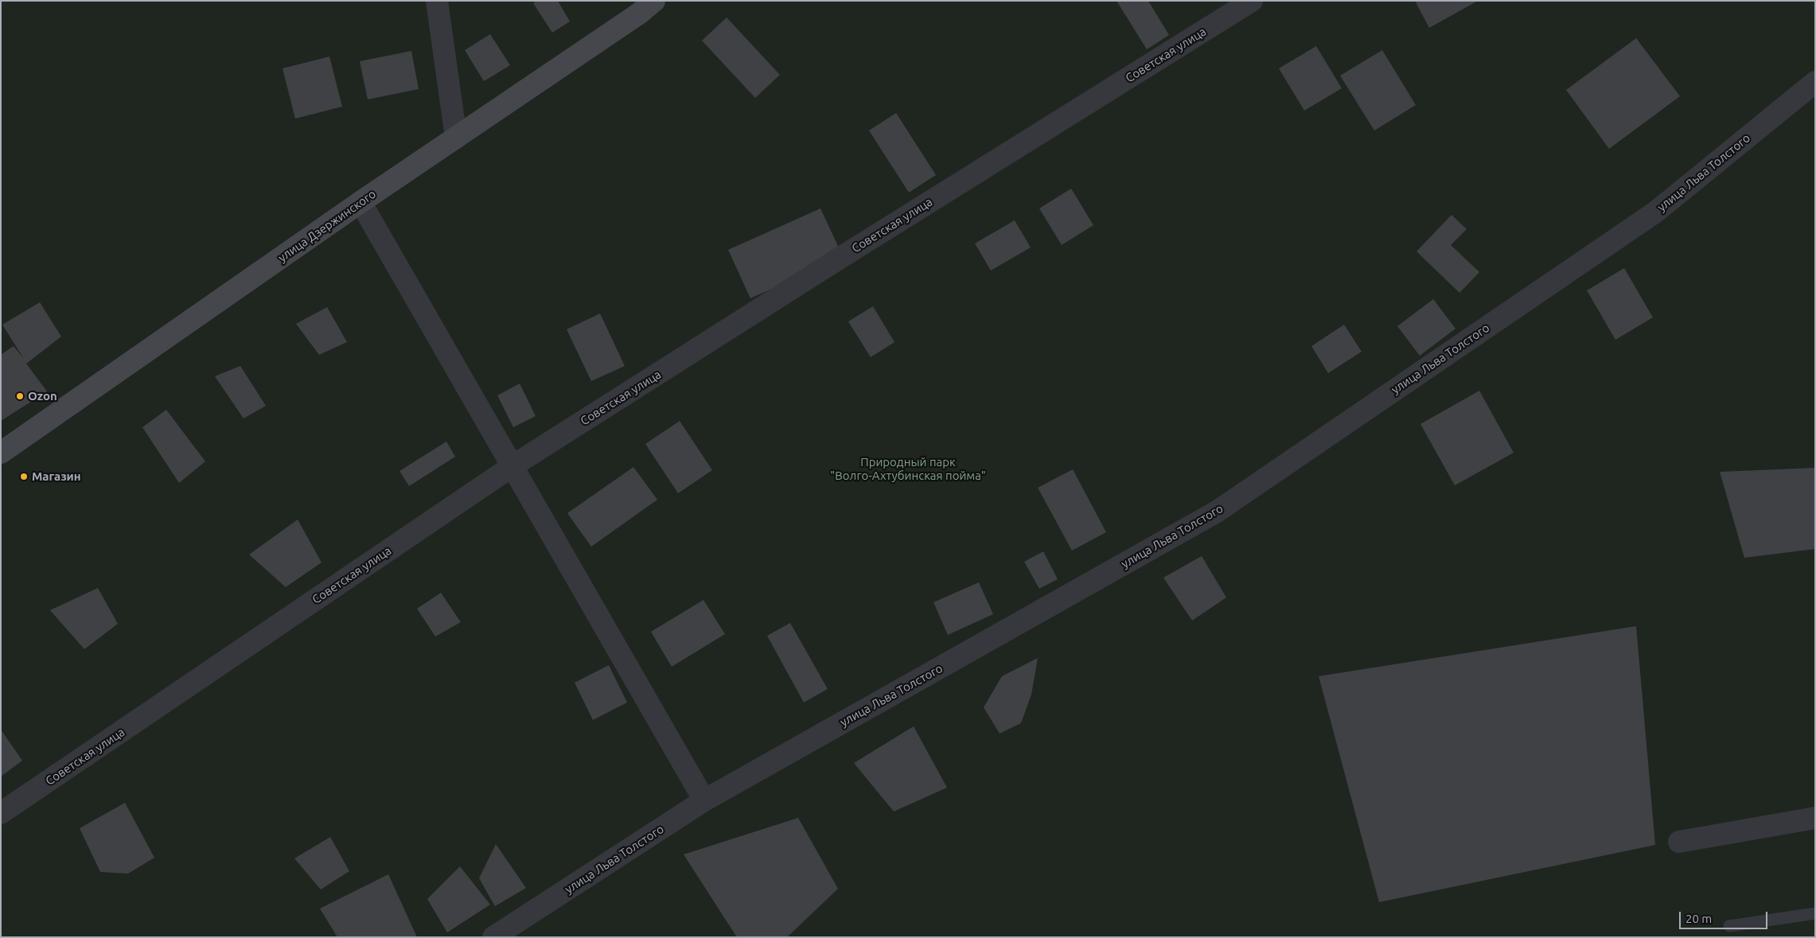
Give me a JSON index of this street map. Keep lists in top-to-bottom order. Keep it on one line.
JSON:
{"streets":{"street":["Советская улица","улица Льва Толстого","улица Дзержинского"]},"parks":["Природный парк \"Волго-Ахтубинская пойма\""],"places":["Ozon","Магазин"],"scale_bar":"20 m"}
